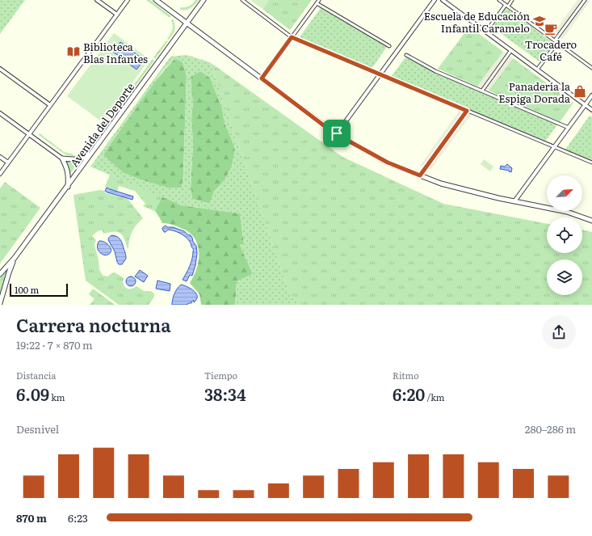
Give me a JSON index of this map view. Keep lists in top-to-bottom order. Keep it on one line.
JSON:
{"streets":{"street":["Avenida del Deporte"]},"places":{"school or university":["Escuela de Educación Infantil Caramelo"],"cafe":["Trocadero Café"],"library":["Biblioteca Blas Infantes"],"shop":["Panadería la Espiga Dorada"]},"scale_bar":"100 m","north":"top right","page":{"scale":"100 m","heading":["Carrera nocturna","19:22 · 7 × 870 m"],"stats":[["Distancia","6.09 km"],["Tiempo","38:34"],["Ritmo","6:20 /km"]],"chart":["Desnivel","280–286 m"],"list":[{"name":"870 m","note":"6:23"}]}}
